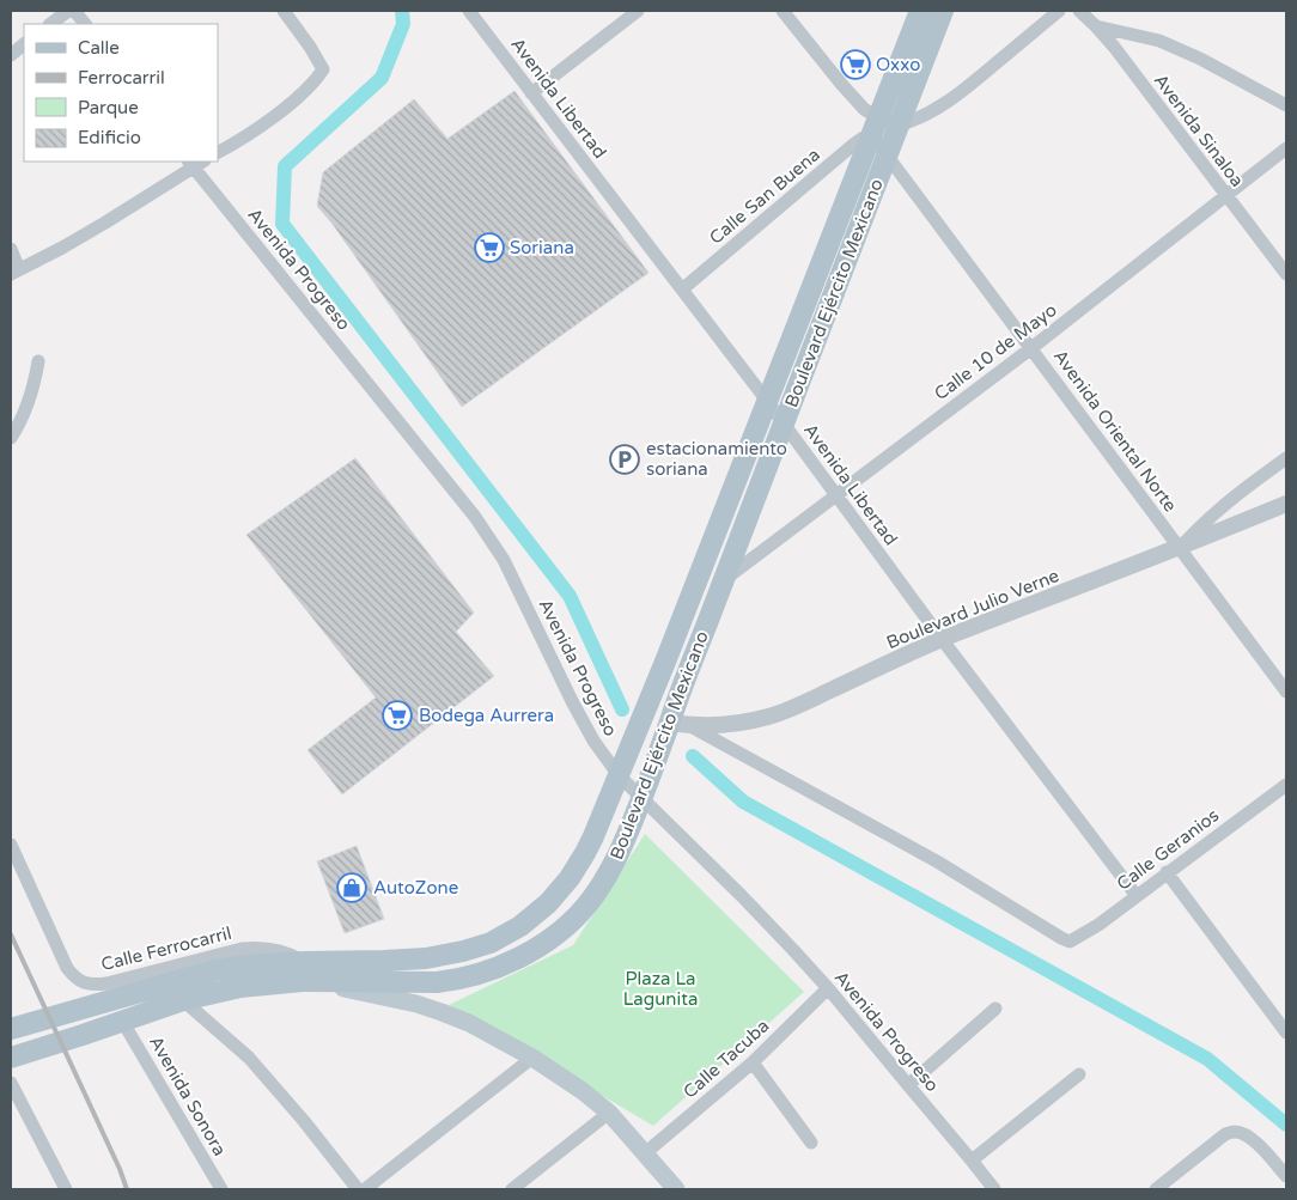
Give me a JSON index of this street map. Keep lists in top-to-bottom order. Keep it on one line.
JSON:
{"streets":{"main road":["Boulevard Ejército Mexicano"],"street":["Avenida Libertad","Avenida Sinaloa","Calle San Buena","Avenida Progreso","Calle 10 de Mayo","Avenida Oriental Norte","Boulevard Julio Verne","Calle Geranios","Calle Ferrocarril","Calle Tacuba","Avenida Sonora"]},"crossings":[["Avenida Libertad","Calle San Buena"],["Avenida Libertad","Boulevard Ejército Mexicano"],["Avenida Libertad","Calle 10 de Mayo"],["Avenida Libertad","Boulevard Julio Verne"],["Avenida Libertad","Calle Geranios"],["Avenida Sinaloa","Calle 10 de Mayo"],["Calle San Buena","Boulevard Ejército Mexicano"],["Calle San Buena","Avenida Oriental Norte"],["Avenida Progreso","Boulevard Ejército Mexicano"],["Avenida Progreso","Calle Tacuba"],["Boulevard Ejército Mexicano","Calle 10 de Mayo"],["Boulevard Ejército Mexicano","Avenida Oriental Norte"],["Boulevard Ejército Mexicano","Boulevard Julio Verne"],["Boulevard Ejército Mexicano","Calle Ferrocarril"],["Boulevard Ejército Mexicano","Avenida Sonora"],["Calle 10 de Mayo","Avenida Oriental Norte"],["Avenida Oriental Norte","Boulevard Julio Verne"],["Boulevard Julio Verne","Calle Geranios"]],"parks":["Plaza La Lagunita"],"places":{"supermarket":["Oxxo","Soriana","Bodega Aurrera"],"parking":["estacionamiento soriana"],"shop":["AutoZone"]},"legend":["Calle","Ferrocarril","Parque","Edificio"]}
